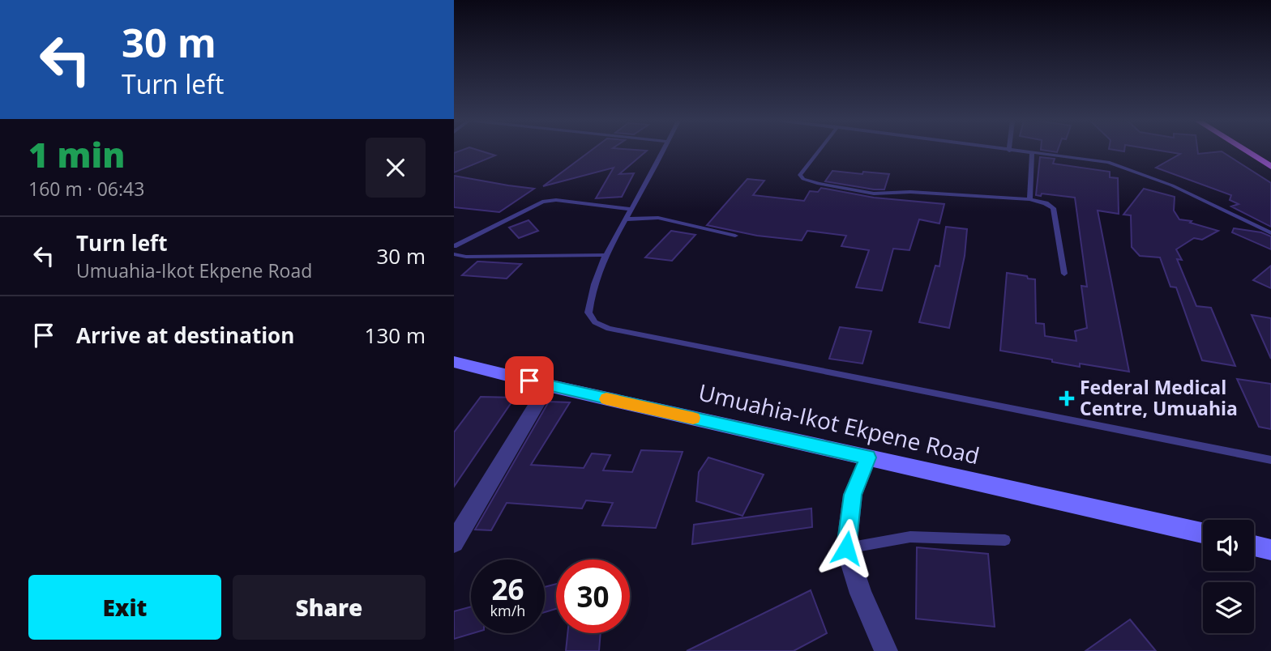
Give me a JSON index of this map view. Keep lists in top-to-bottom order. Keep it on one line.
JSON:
{"streets":{"main road":["Umuahia-Ikot Ekpene Road"]},"places":{"health":["Federal Medical Centre, Umuahia"]},"page":{"turn":["30 m","Turn left"],"heading":["1 min","160 m · 06:43"],"list":[{"name":"Turn left","note":"Umuahia-Ikot Ekpene Road","value":"30 m"},{"name":"Arrive at destination","value":"130 m"}],"speed":"26 km/h","limit":"30","buttons":["Exit","Share"]}}
